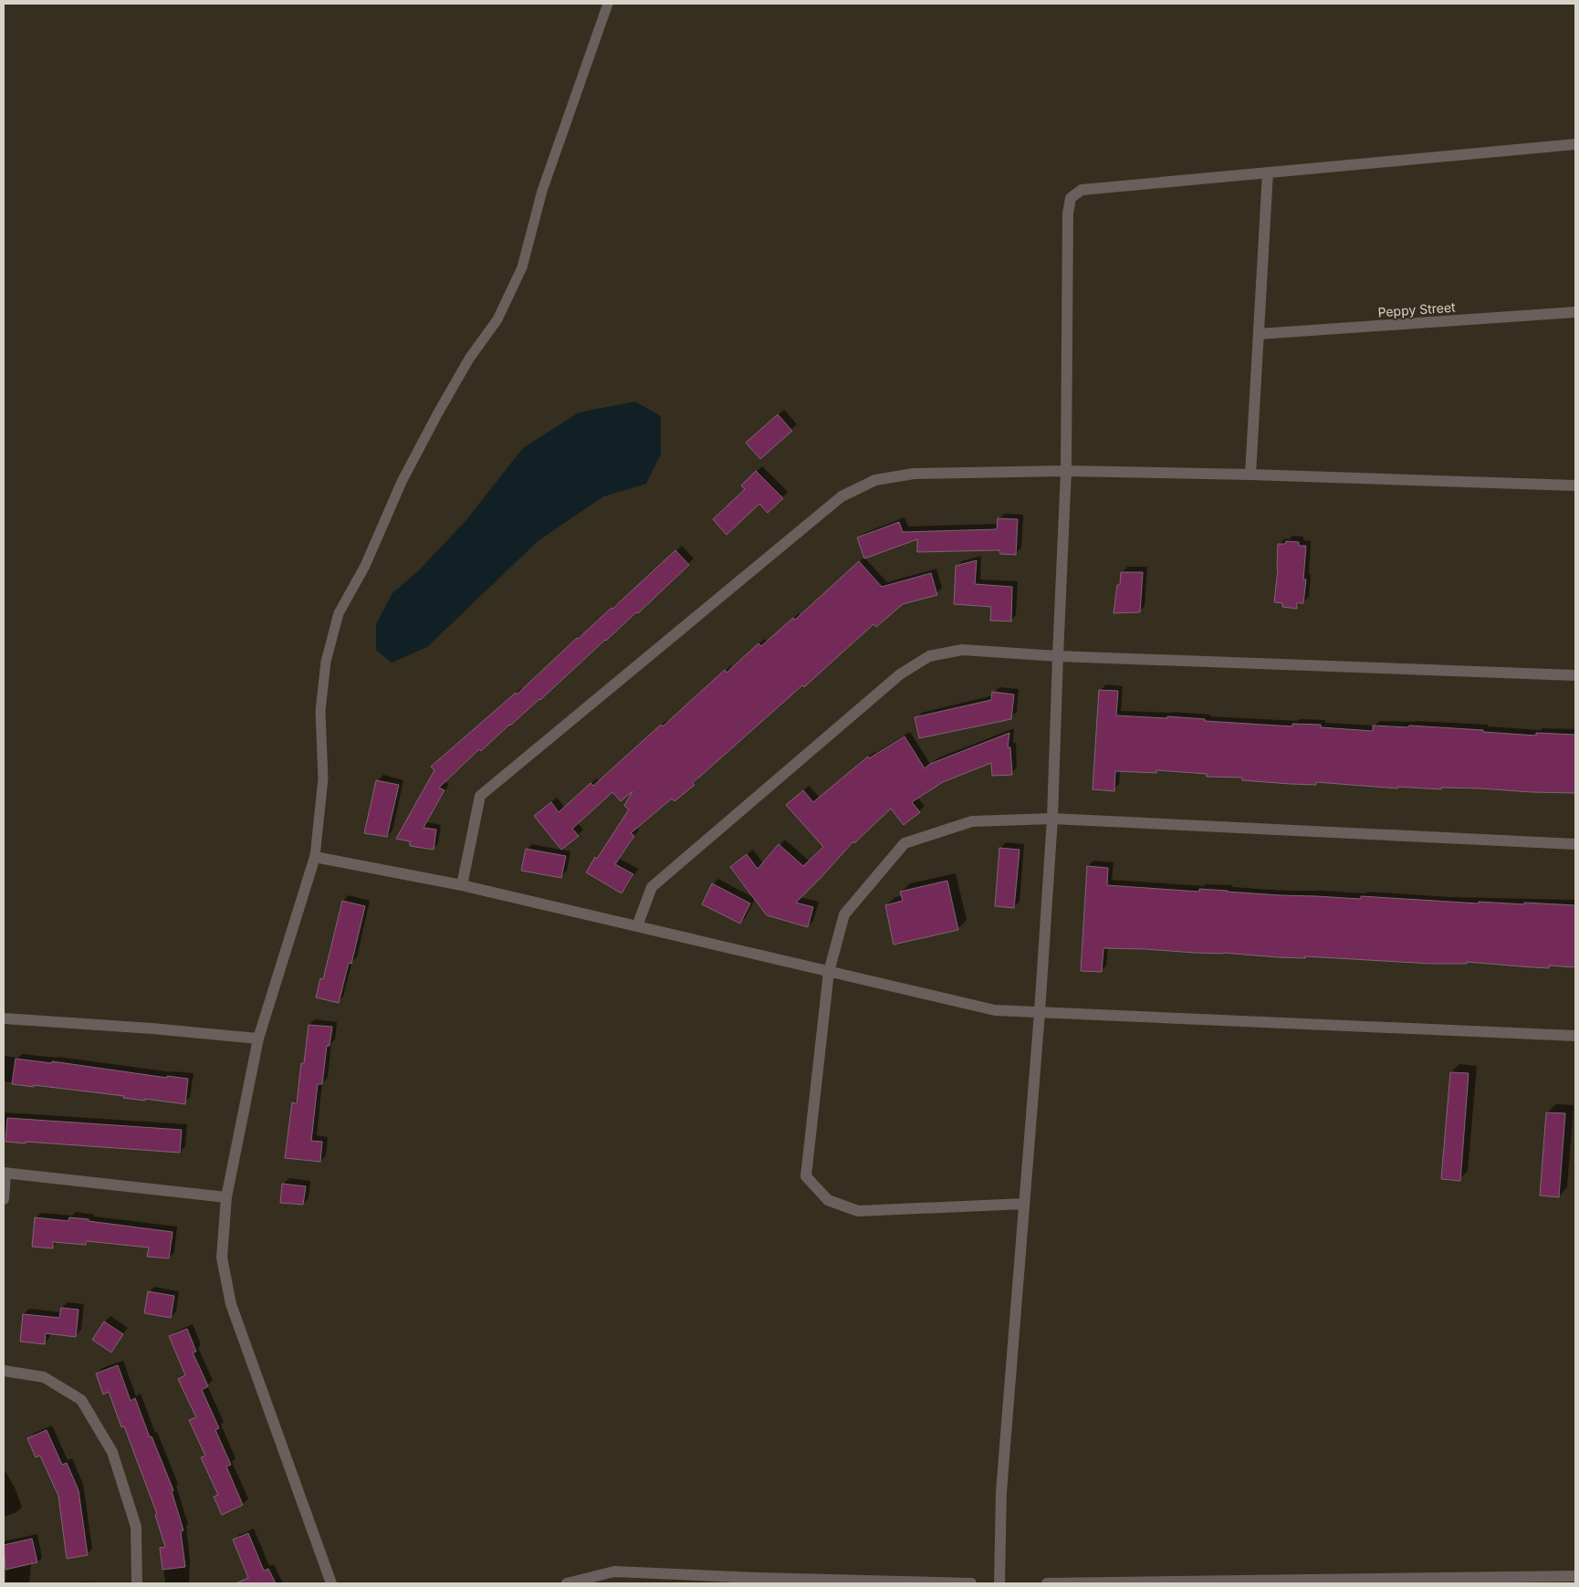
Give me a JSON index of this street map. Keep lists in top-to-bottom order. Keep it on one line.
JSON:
{"streets":{"street":["Peppy Street"]}}
